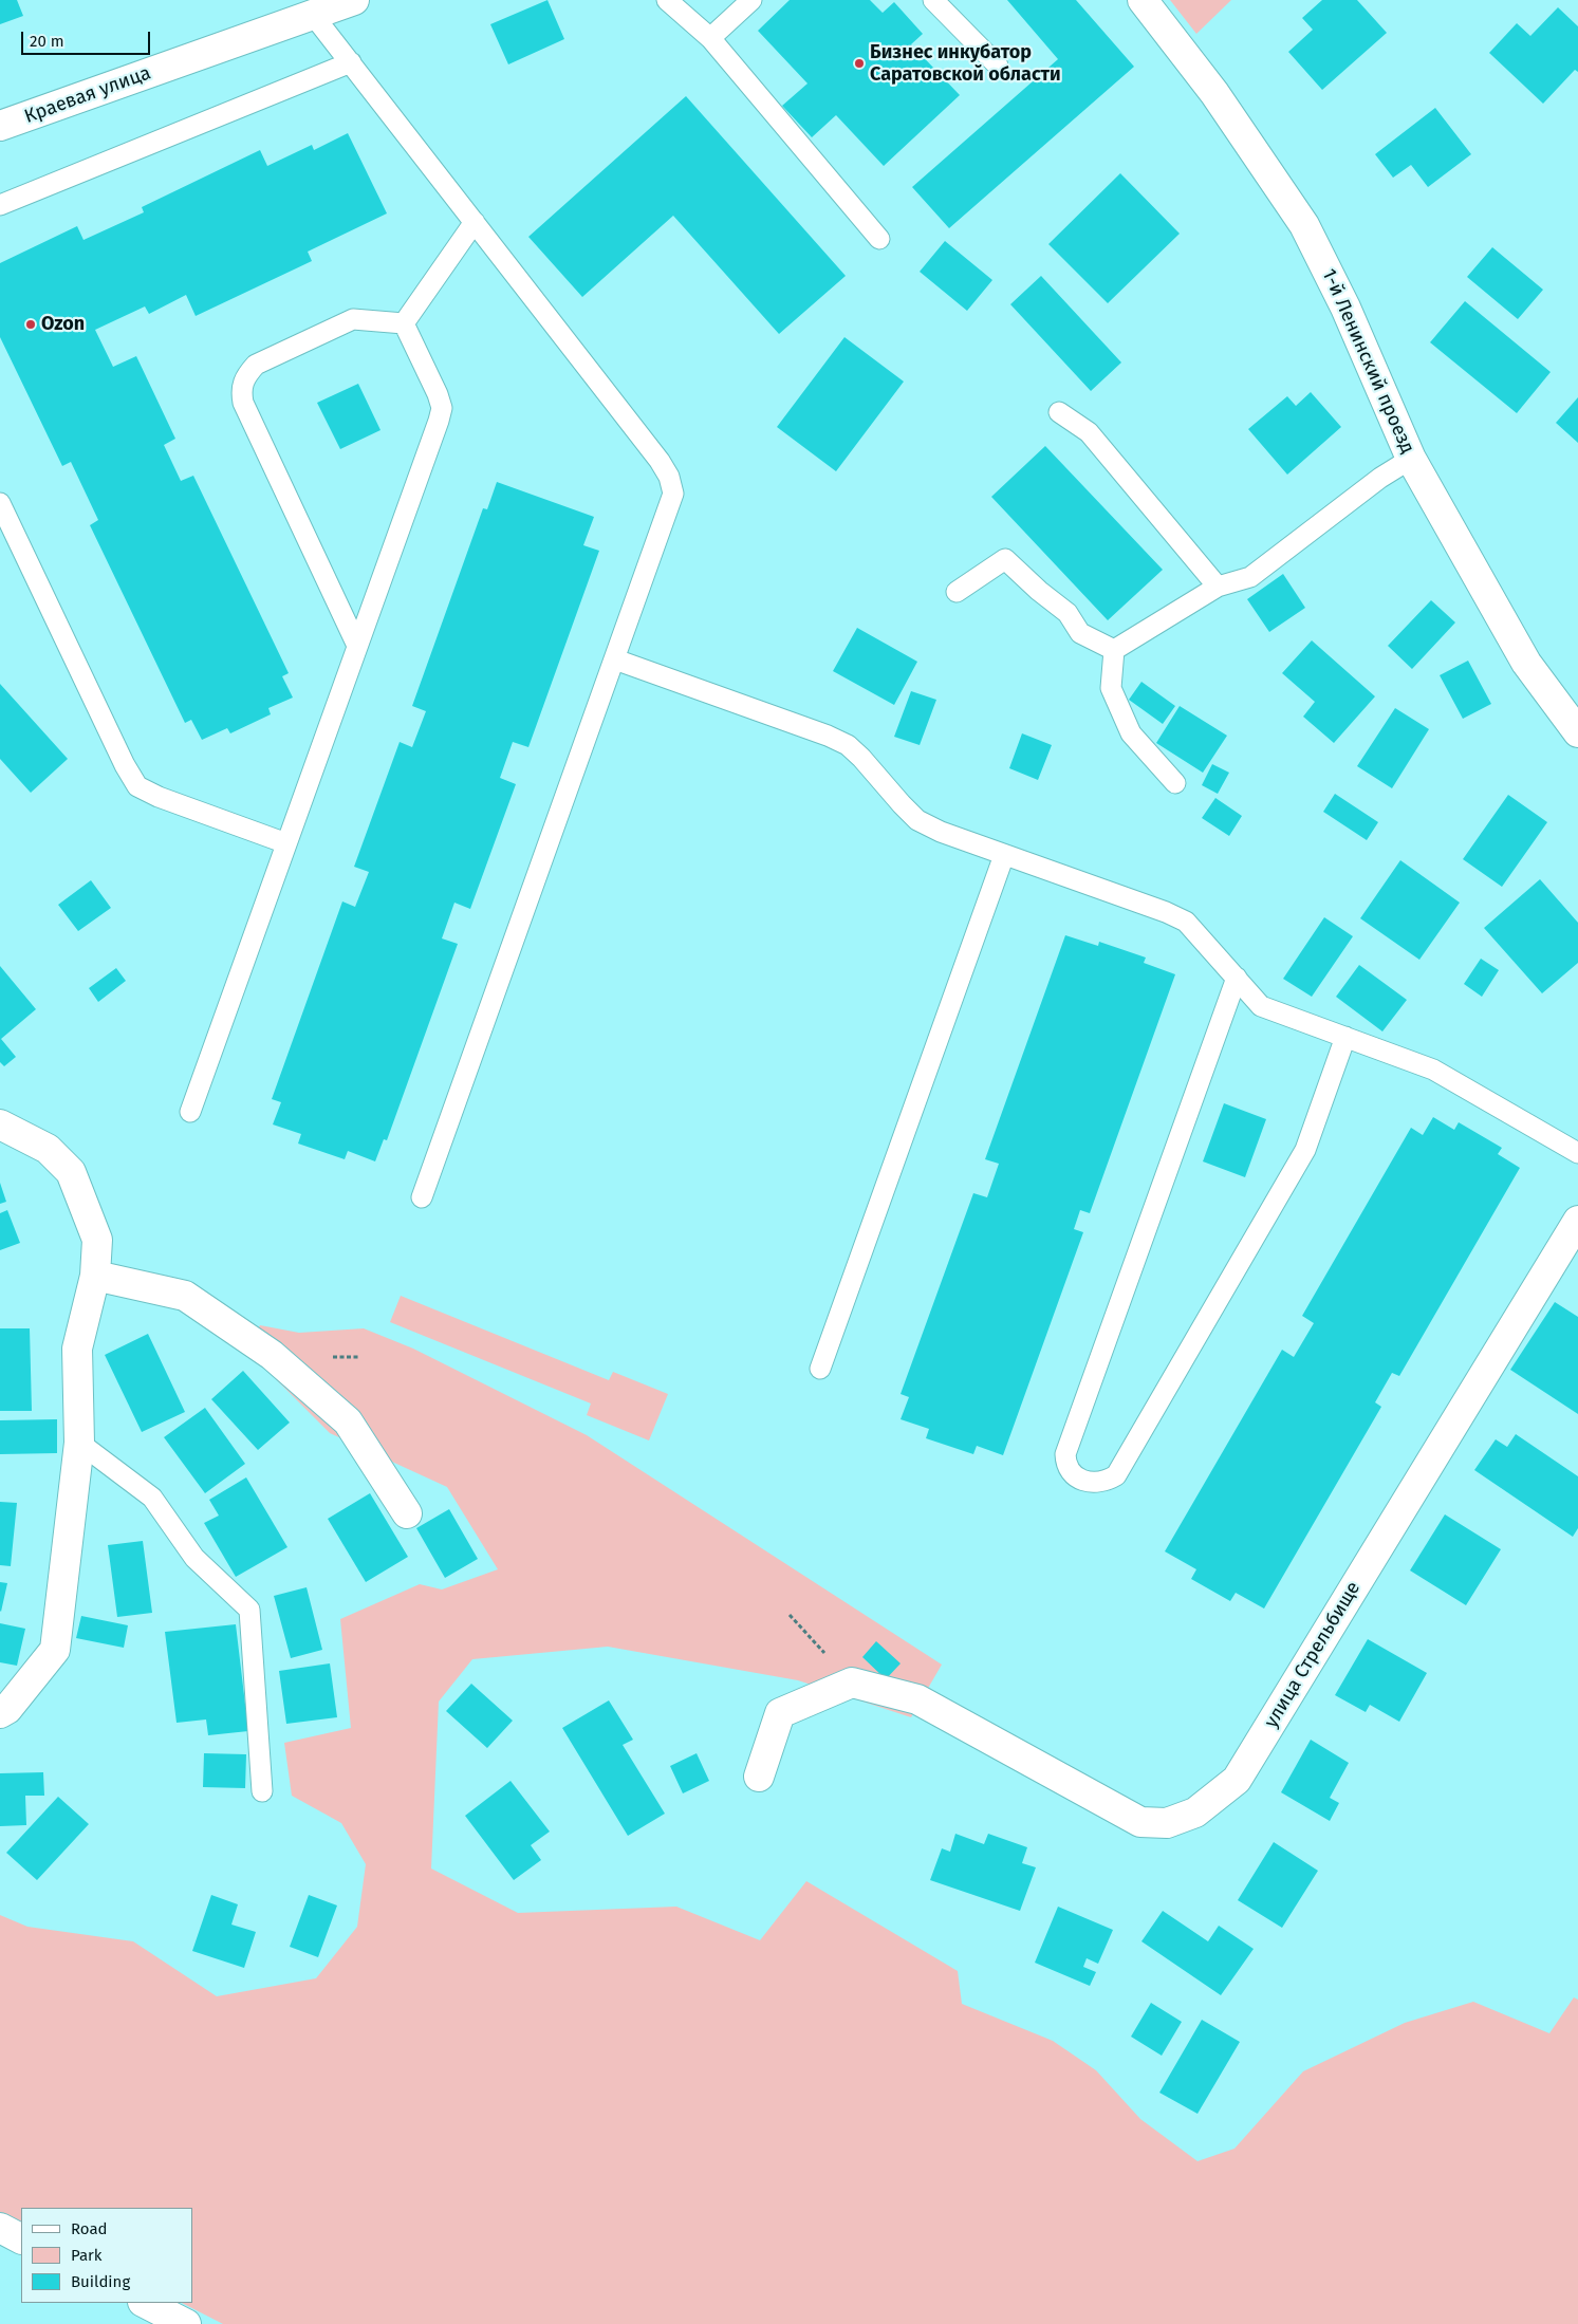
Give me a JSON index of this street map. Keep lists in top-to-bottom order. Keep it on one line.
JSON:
{"streets":{"street":["Краевая улица","1-й Ленинский проезд","улица Стрельбище"]},"places":["Бизнес инкубатор Саратовской области","Ozon"],"legend":["Road","Park","Building"],"scale_bar":"20 m"}
